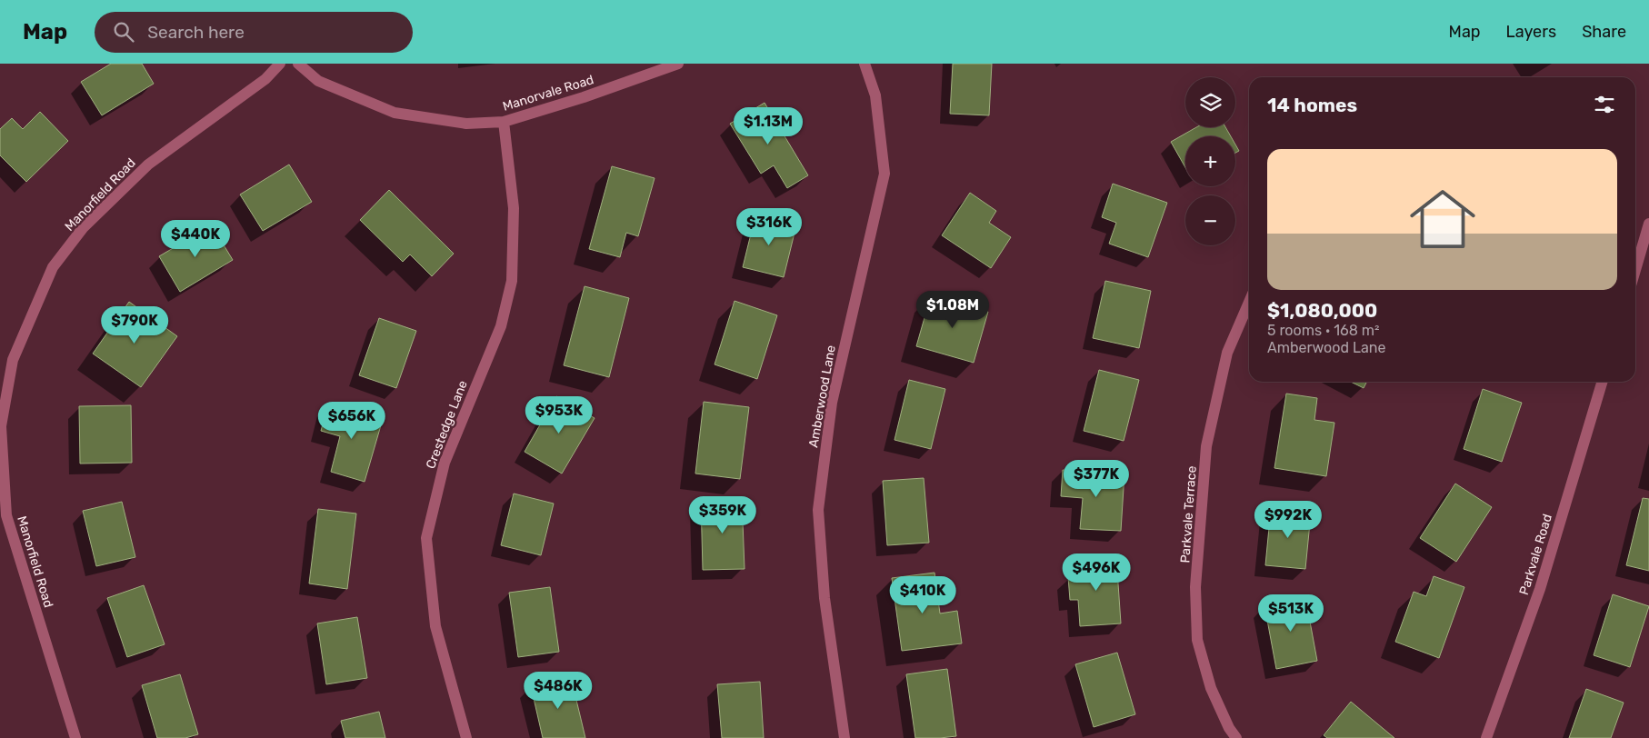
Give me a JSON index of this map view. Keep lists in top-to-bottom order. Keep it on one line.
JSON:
{"streets":{"street":["Manorvale Road","Manorfield Road","Amberwood Lane","Crestedge Lane","Parkvale Terrace","Parkvale Road"]},"crossings":[["Manorvale Road","Crestedge Lane"]],"page":{"header":"Map","search":"Search here","nav":["Map","Layers","Share"],"map_buttons":["+","−"],"heading":"14 homes","price":["$1.13M","$316K","$440K","$1.08M","$790K","$953K","$656K","$377K","$359K","$992K","$496K","$410K","$513K","$486K"],"list":[{"name":"$1,080,000","note":"5 rooms · 168 m² · Amberwood Lane"}]}}
